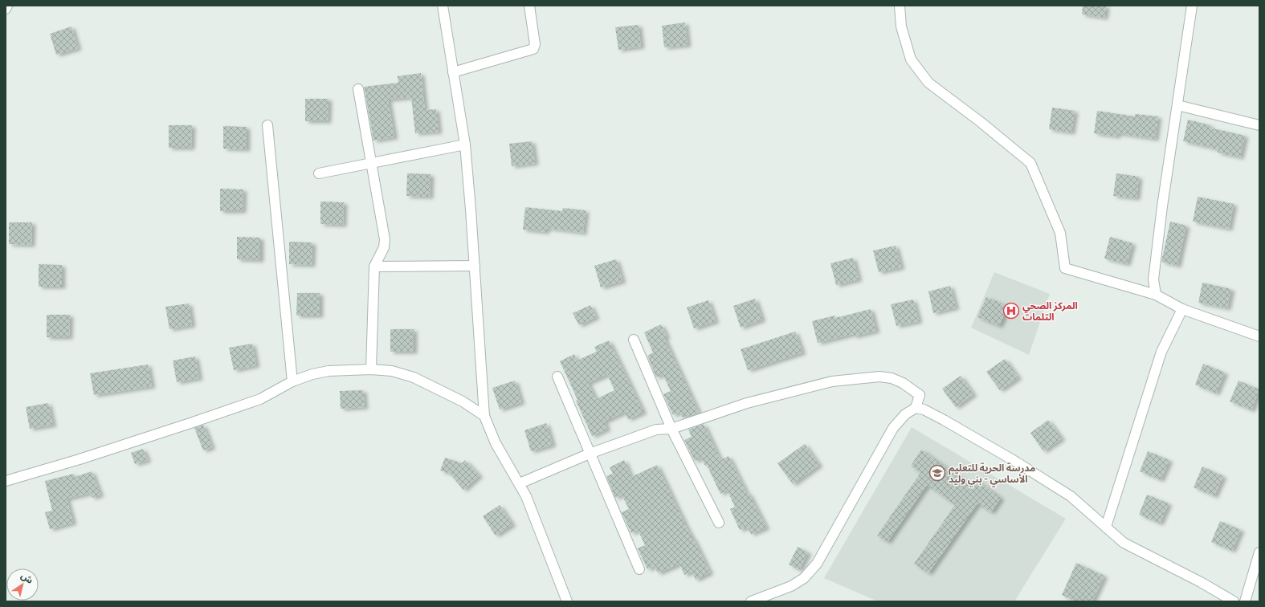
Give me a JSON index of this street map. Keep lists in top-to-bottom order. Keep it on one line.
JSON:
{"places":{"hospital":["المركز الصحي التلمات"],"school or university":["مدرسة الحرية للتعليم الأساسي - بني وليد"]},"north":"top right"}
